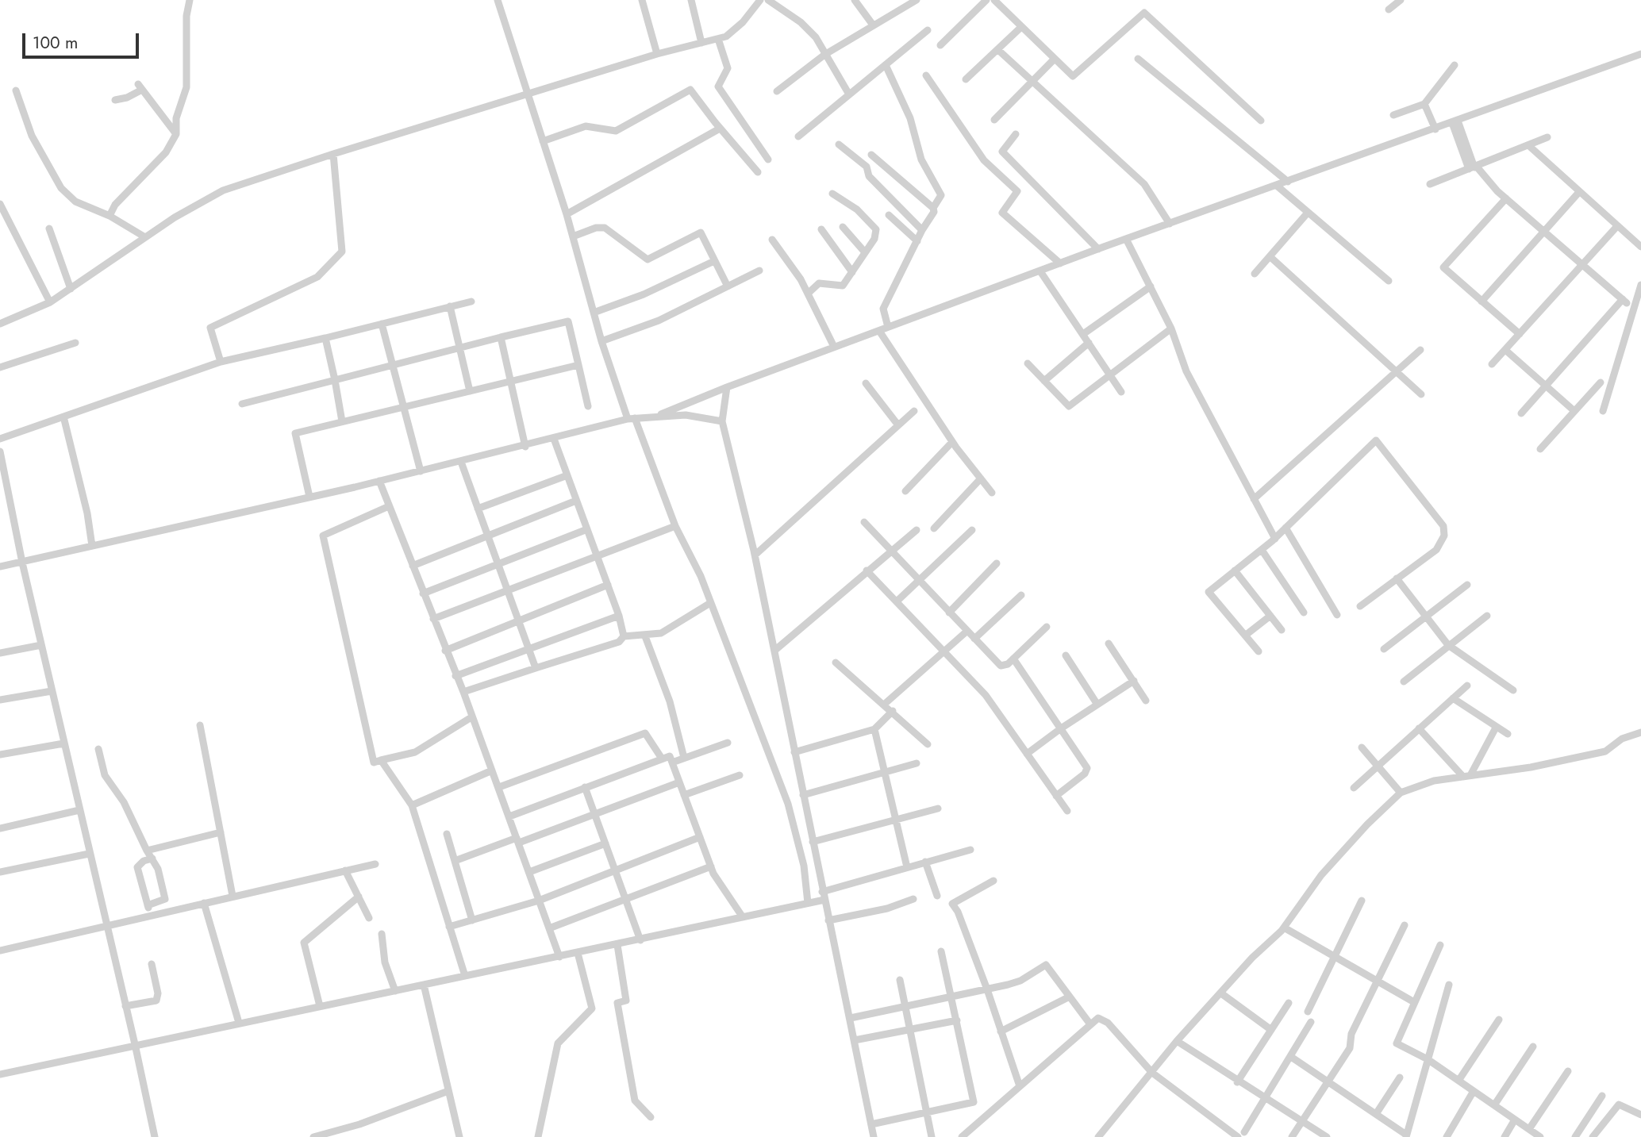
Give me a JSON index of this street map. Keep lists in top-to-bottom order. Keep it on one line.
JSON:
{"scale_bar":"100 m"}
